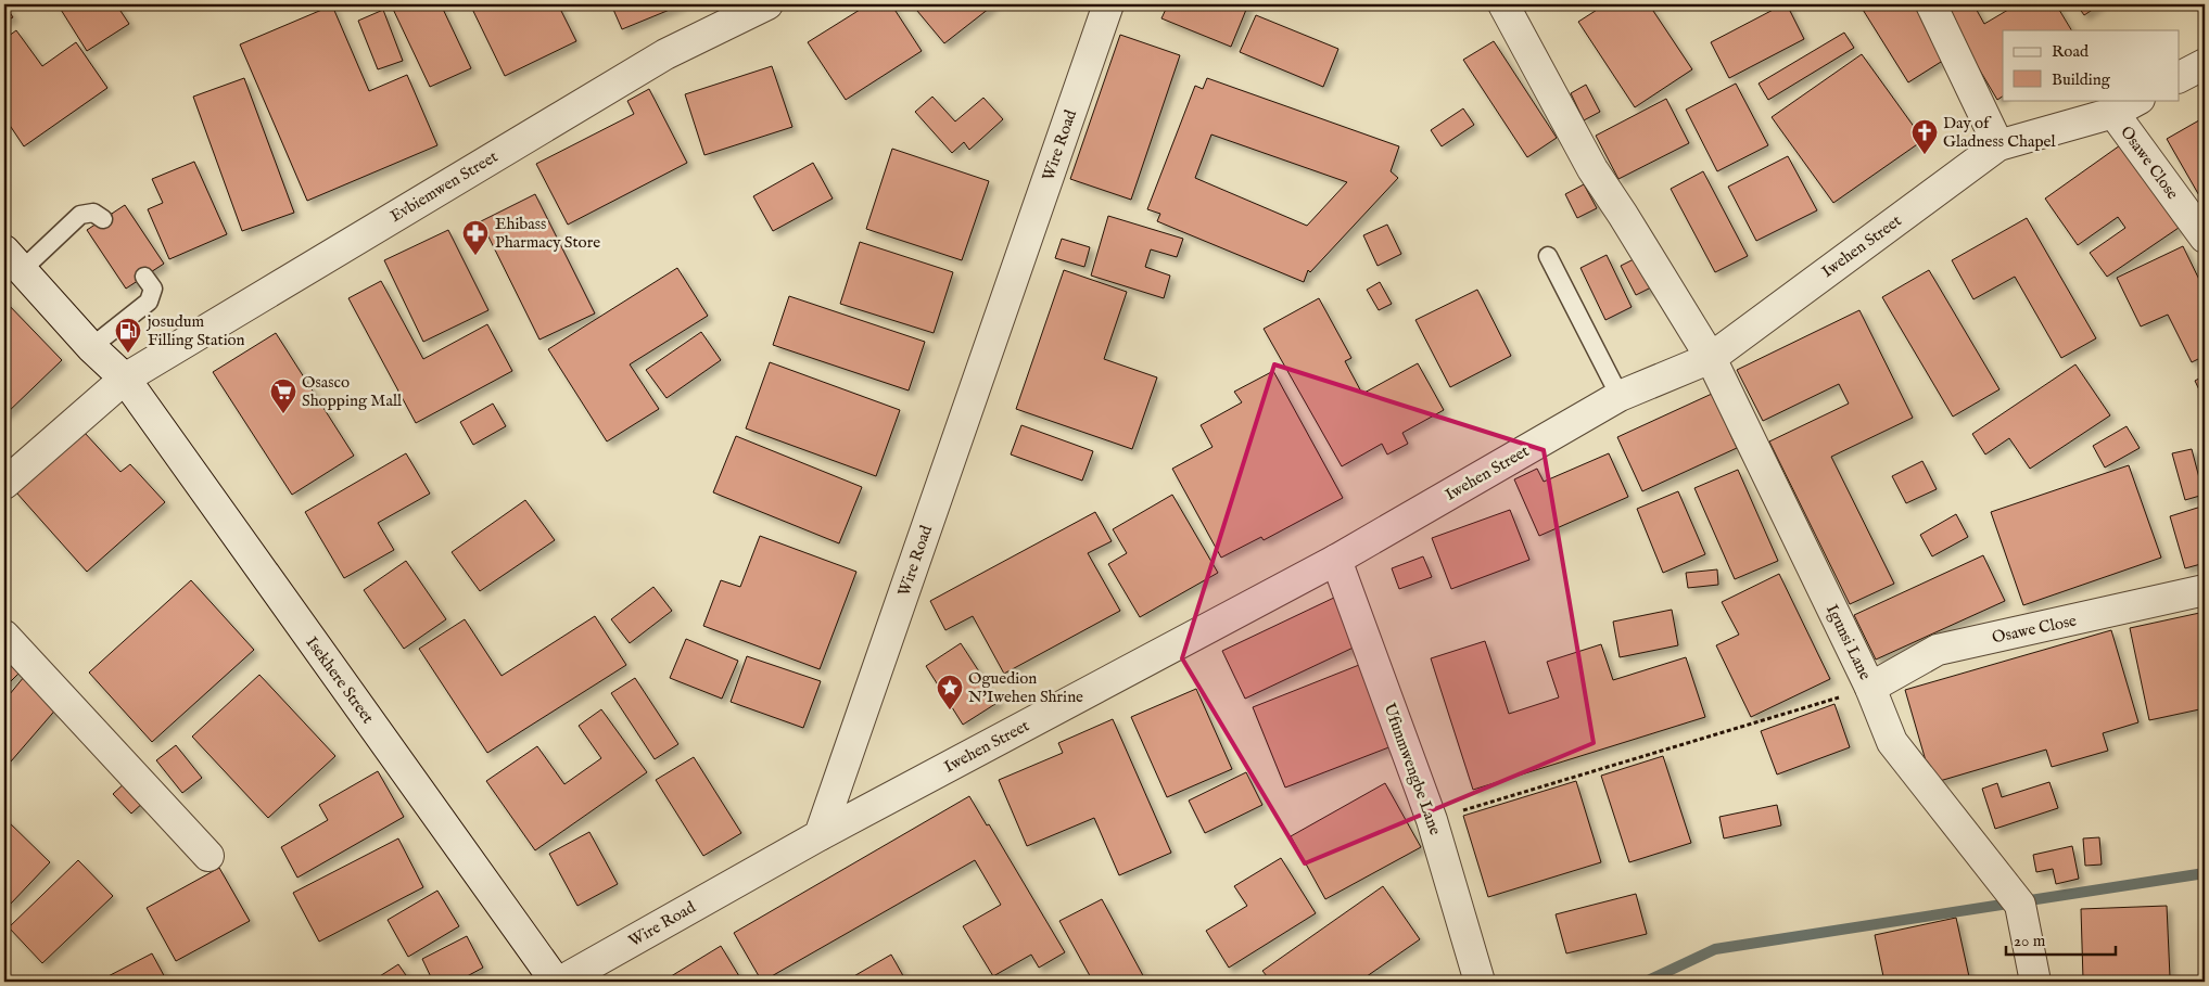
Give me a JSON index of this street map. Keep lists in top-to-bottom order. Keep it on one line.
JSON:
{"streets":{"street":["Wire Road","Osawe Close","Evbiemwen Street","Iwehen Street","Igunsi Lane","Isekhere Street","Ufunmwengbe Lane"]},"crossings":[["Wire Road","Iwehen Street"],["Osawe Close","Iwehen Street"],["Osawe Close","Igunsi Lane"],["Evbiemwen Street","Isekhere Street"],["Iwehen Street","Igunsi Lane"],["Iwehen Street","Ufunmwengbe Lane"]],"places":{"church":["Day of Gladness Chapel"],"pharmacy":["Ehibass Pharmacy Store"],"fuel station":["josudum Filling Station"],"supermarket":["Osasco Shopping Mall"],"place":["Oguedion N'Iwehen Shrine"]},"legend":["Road","Building"],"scale_bar":"20 m"}
